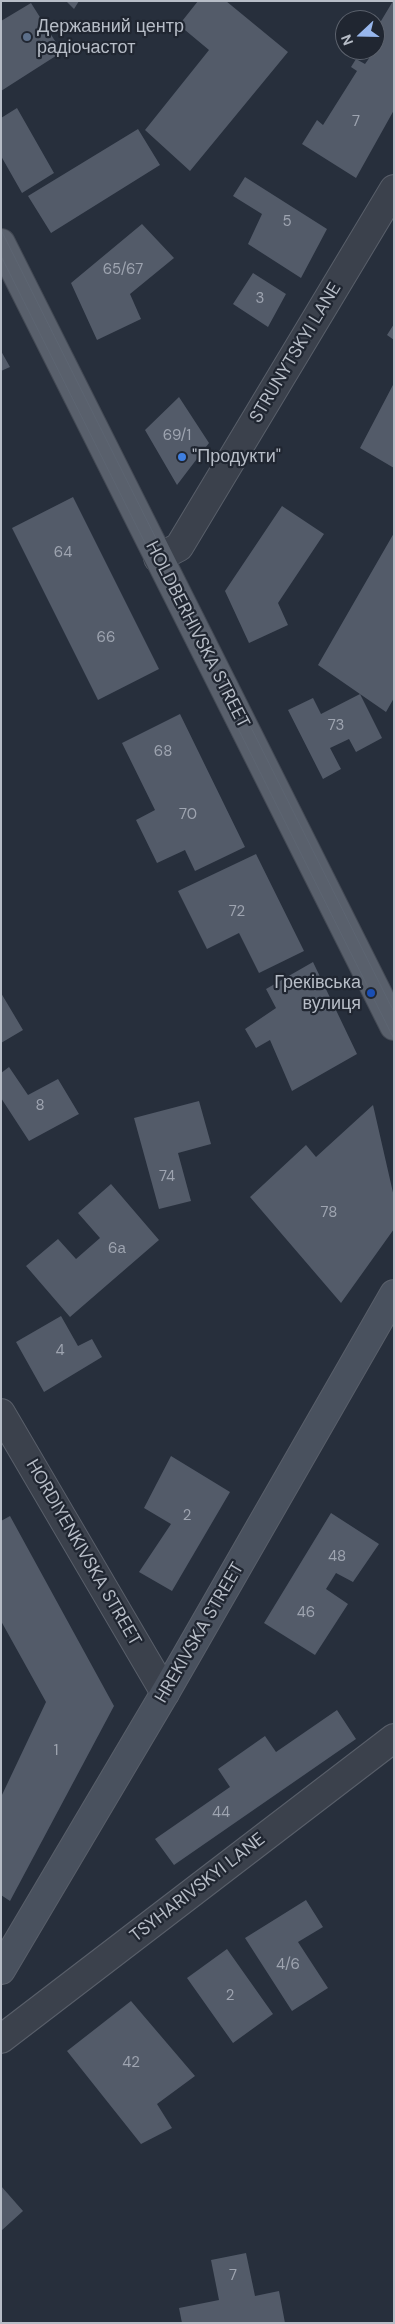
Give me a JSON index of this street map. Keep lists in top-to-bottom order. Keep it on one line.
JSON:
{"streets":{"main road":["HOLDBERHIVSKA STREET"],"street":["STRUNYTSKYI LANE","HORDIYENKIVSKA STREET","HREKIVSKA STREET","TSYHARIVSKYI LANE"]},"crossings":[["STRUNYTSKYI LANE","HOLDBERHIVSKA STREET"],["HORDIYENKIVSKA STREET","HREKIVSKA STREET"]],"places":["Державний центр радіочастот","\"Продукти\"","Греківська вулиця"],"house_numbers":["7","5","65/67","3","69/1","64","66","73","68","70","72","8","74","78","6а","4","2","48","46","1","44","4/6","2","42","7"],"north":"left"}
